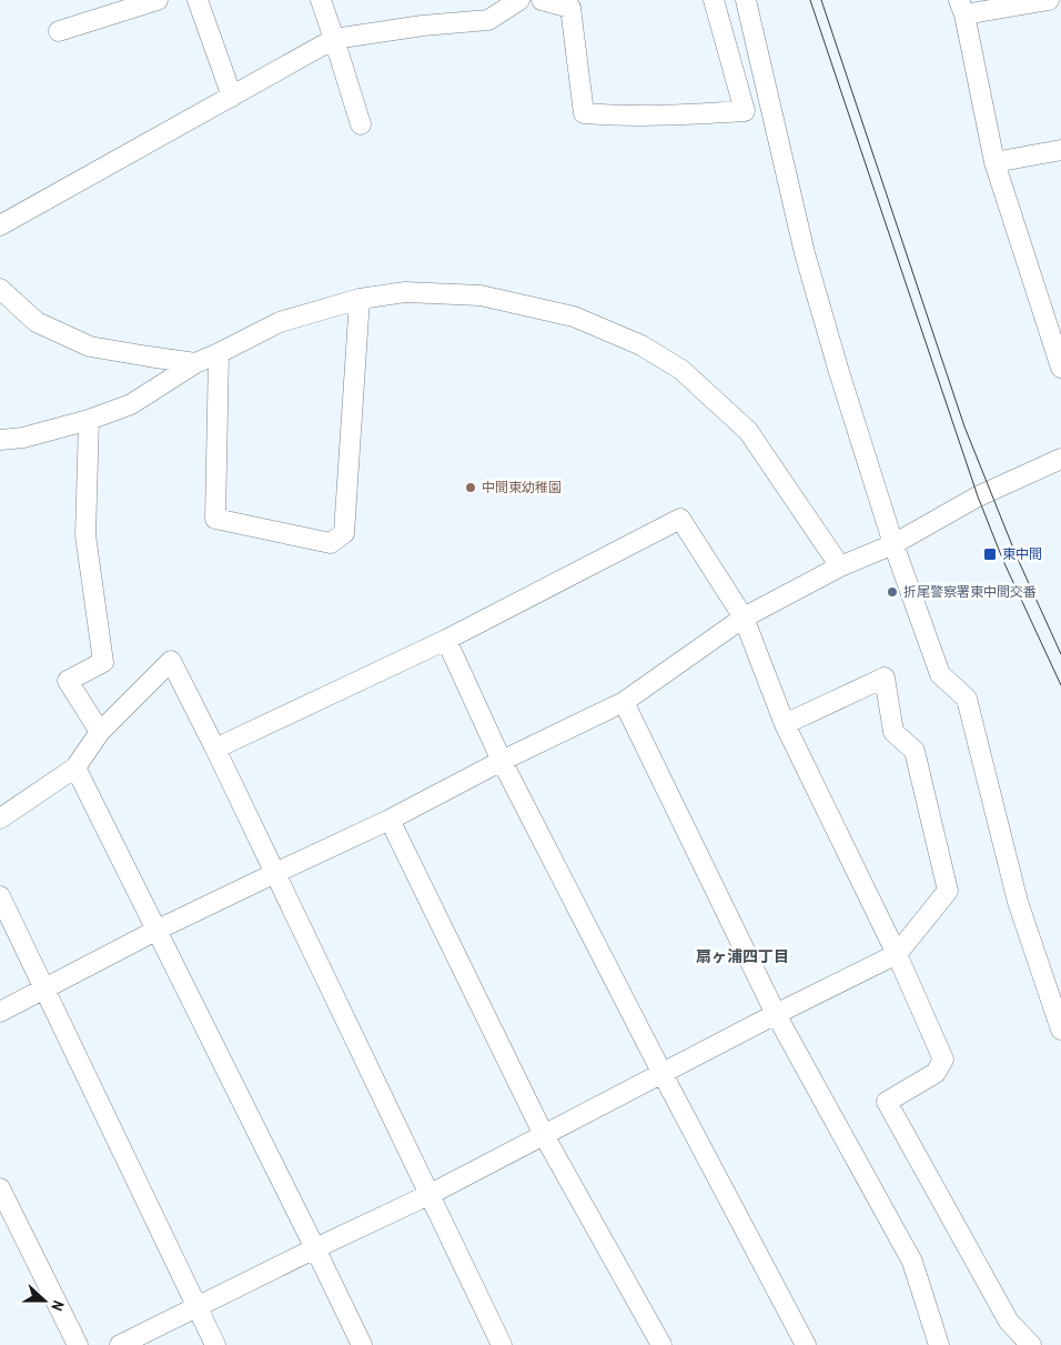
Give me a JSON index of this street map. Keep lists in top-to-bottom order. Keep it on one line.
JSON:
{"districts":["扇ヶ浦四丁目"],"places":{"other":["中間東幼稚園","折尾警察署東中間交番"],"transit":["東中間"]},"north":"right"}
